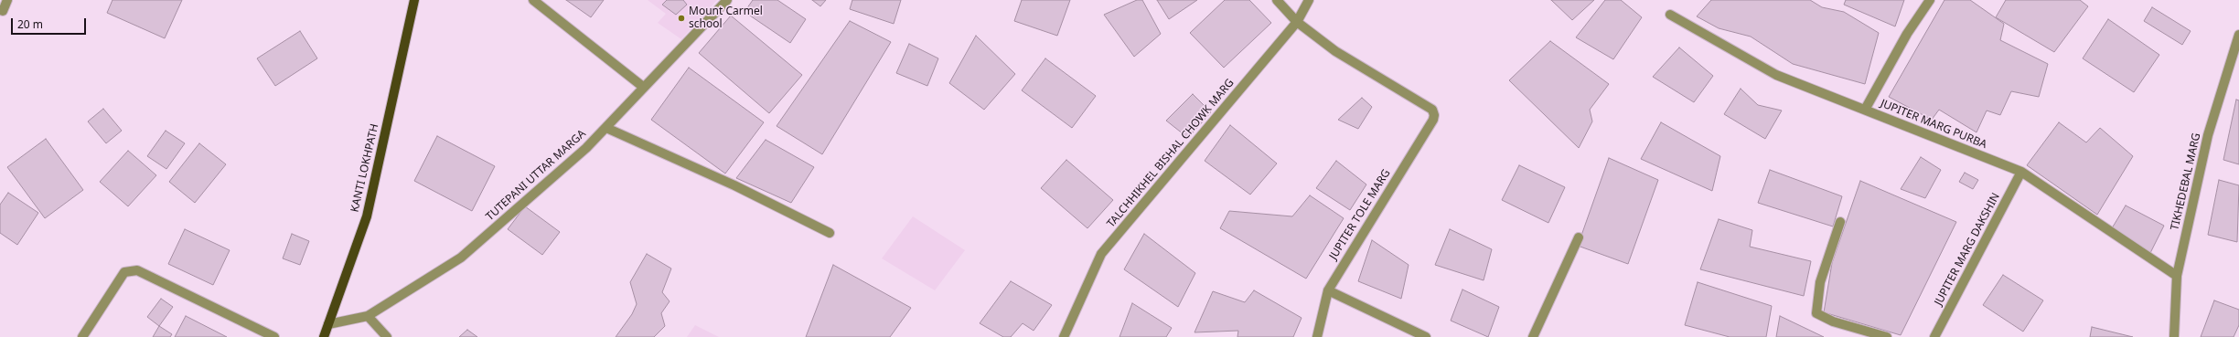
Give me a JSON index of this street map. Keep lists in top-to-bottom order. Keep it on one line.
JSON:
{"streets":{"main road":["KANTI LOKHPATH"],"street":["JUPITER MARG PURBA","TALCHHIKHEL BISHAL CHOWK MARG","TUTEPANI UTTAR MARGA","TIKHEDEBAL MARG","JUPITER TOLE MARG","JUPITER MARG DAKSHIN"]},"crossings":[["JUPITER MARG PURBA","TIKHEDEBAL MARG"],["JUPITER MARG PURBA","JUPITER MARG DAKSHIN"],["TALCHHIKHEL BISHAL CHOWK MARG","JUPITER TOLE MARG"],["KANTI LOKHPATH","TUTEPANI UTTAR MARGA"]],"places":["Mount Carmel school"],"scale_bar":"20 m"}
